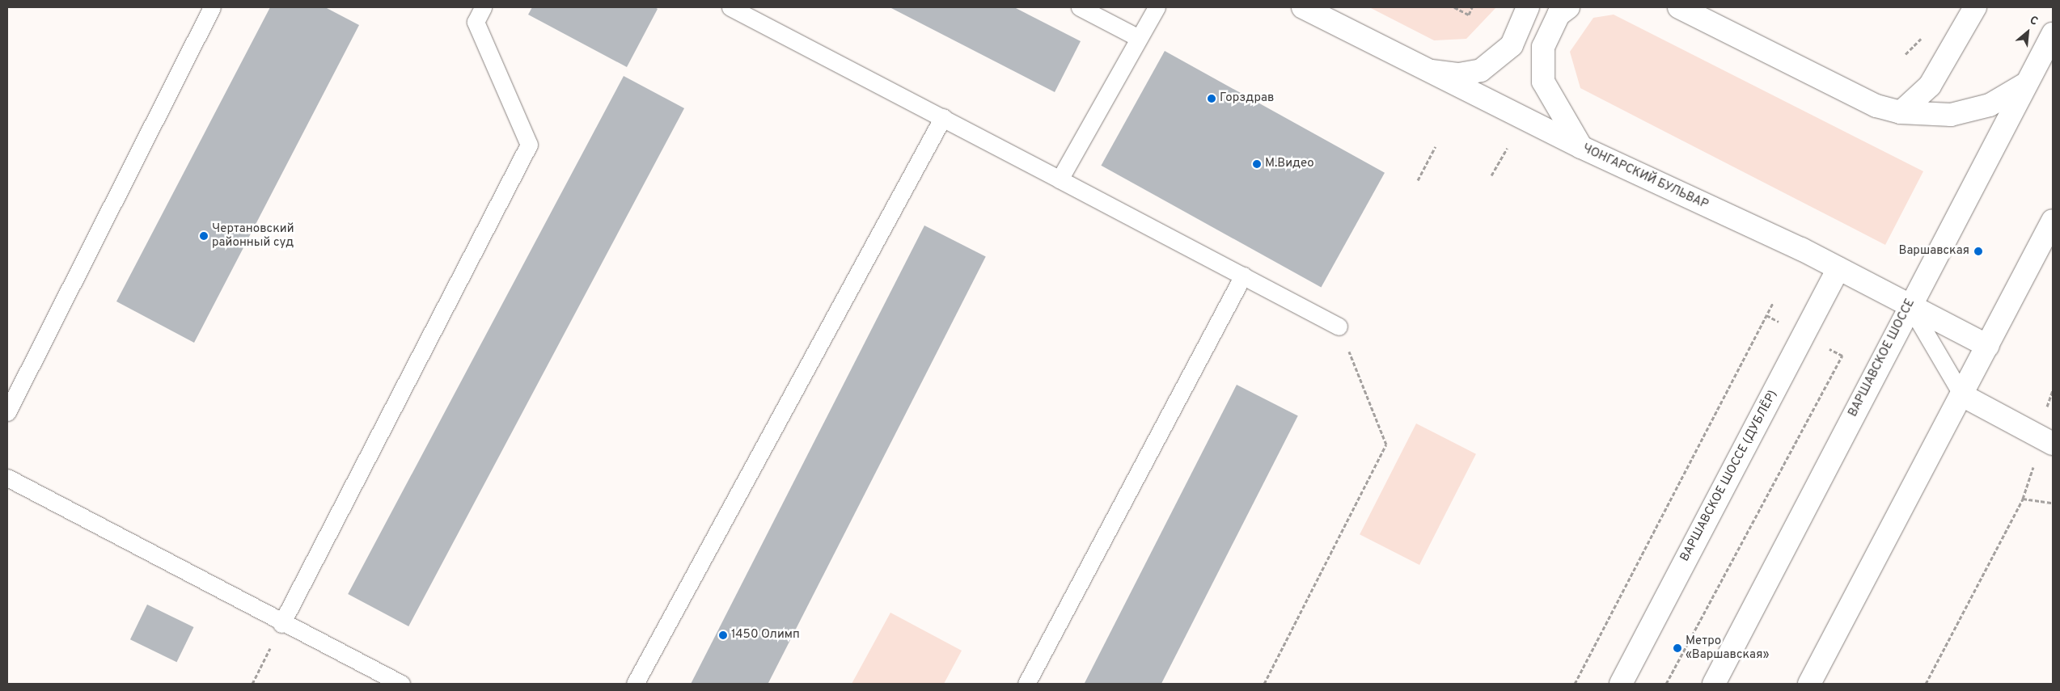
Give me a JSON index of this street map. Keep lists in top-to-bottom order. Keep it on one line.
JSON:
{"streets":{"main road":["ЧОНГАРСКИЙ БУЛЬВАР","ВАРШАВСКОЕ ШОССЕ","ВАРШАВСКОЕ ШОССЕ (ДУБЛЁР)"]},"crossings":[["ЧОНГАРСКИЙ БУЛЬВАР","ВАРШАВСКОЕ ШОССЕ"],["ЧОНГАРСКИЙ БУЛЬВАР","ВАРШАВСКОЕ ШОССЕ (ДУБЛЁР)"]],"places":["Горздрав","М.Видео","Чертановский районный суд","Варшавская","1450 Олимп","Метро «Варшавская»"],"north":"top right"}
